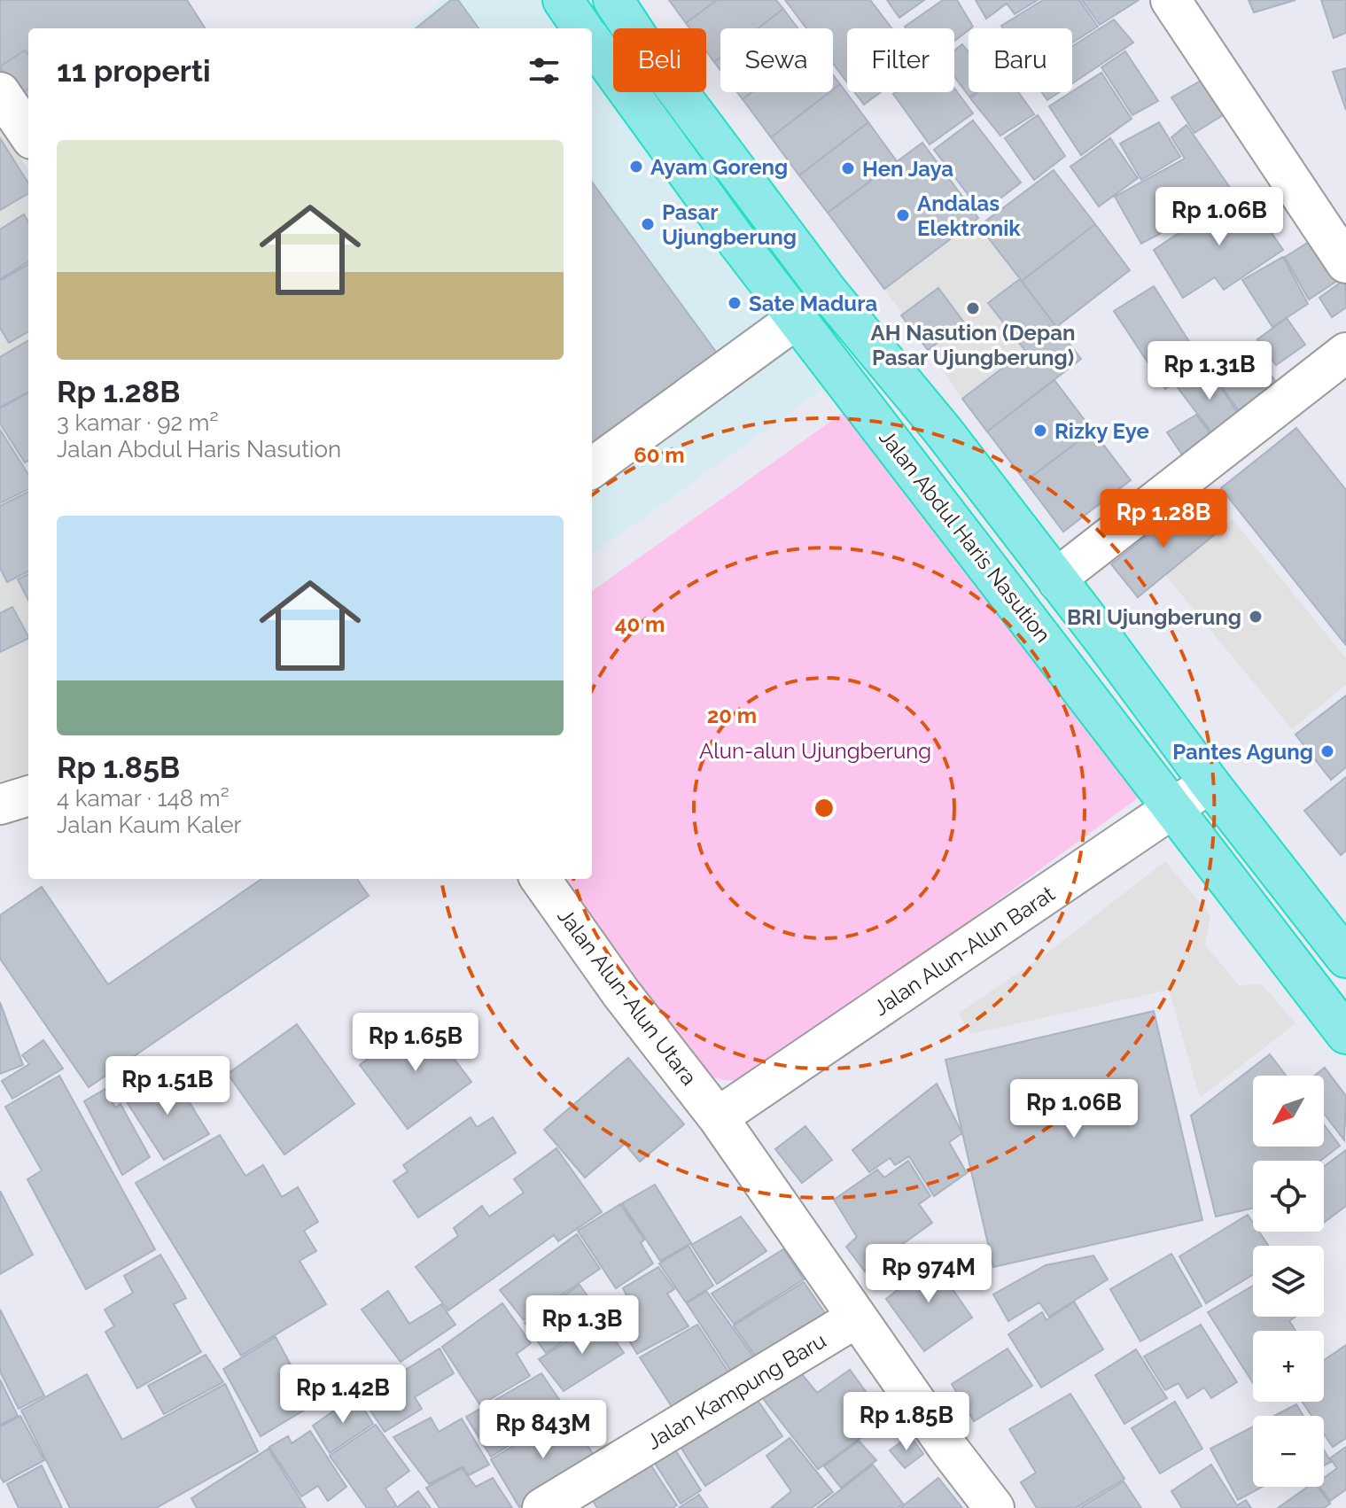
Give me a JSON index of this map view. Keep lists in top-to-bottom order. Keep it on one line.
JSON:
{"streets":{"highway":["Jalan Abdul Haris Nasution"],"street":["Jalan Alun-Alun Barat","Jalan Alun-Alun Utara","Jalan Kampung Baru"]},"crossings":[["Jalan Abdul Haris Nasution","Jalan Alun-Alun Barat"],["Jalan Alun-Alun Barat","Jalan Alun-Alun Utara"],["Jalan Alun-Alun Utara","Jalan Kampung Baru"]],"parks":["Alun-alun Ujungberung"],"places":["Ayam Goreng","Hen Jaya","Andalas Elektronik","Pasar Ujungberung","Sate Madura","AH Nasution (Depan Pasar Ujungberung)","Rizky Eye","BRI Ujungberung","Pantes Agung"],"north":"bottom left","page":{"chip":["Beli","Sewa","Filter","Baru"],"heading":"11 properti","list":[{"name":"Rp 1.28B","note":"3 kamar · 92 m² · Jalan Abdul Haris Nasution"},{"name":"Rp 1.85B","note":"4 kamar · 148 m² · Jalan Kaum Kaler"}],"price":["Rp 1.06B","Rp 1.31B","Rp 1.28B","Rp 1.65B","Rp 1.51B","Rp 1.06B","Rp 974M","Rp 1.3B","Rp 1.42B","Rp 1.85B","Rp 843M"],"map_buttons":["+","−"]},"rings":["60 m","40 m","20 m"]}
